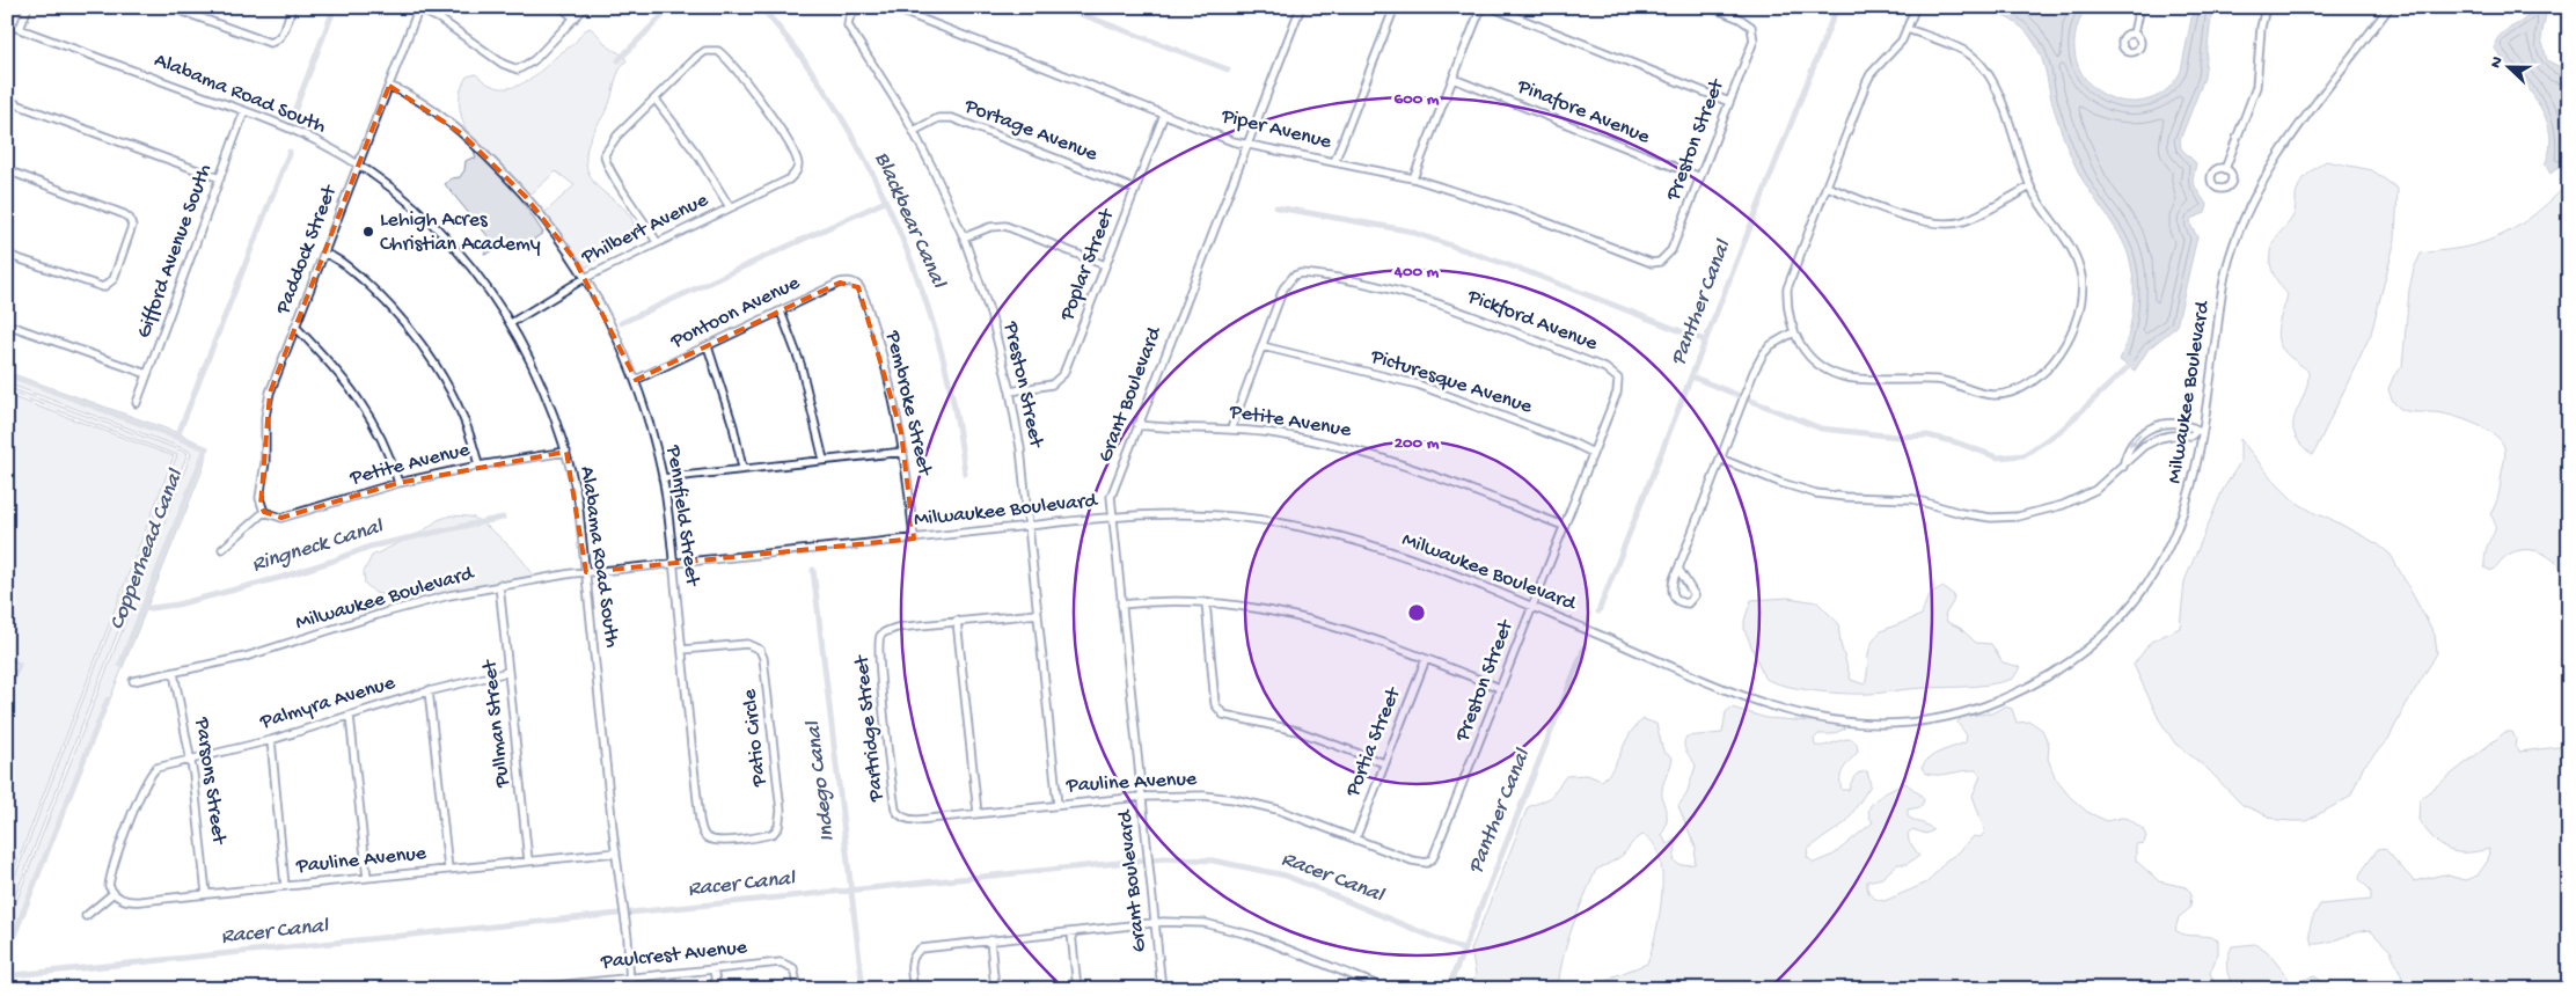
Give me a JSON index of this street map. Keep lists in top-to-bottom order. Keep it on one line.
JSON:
{"streets":{"street":["Alabama Road South","Pinafore Avenue","Piper Avenue","Portage Avenue","Preston Street","Philbert Avenue","Paddock Street","Gifford Avenue South","Poplar Street","Pontoon Avenue","Pickford Avenue","Picturesque Avenue","Milwaukee Boulevard","Grant Boulevard","Pembroke Street","Petite Avenue","Pennfield Street","Palmyra Avenue","Pullman Street","Partridge Street","Patio Circle","Portia Street","Parsons Street","Pauline Avenue","Paulcrest Avenue"]},"crossings":[["Alabama Road South","Philbert Avenue"],["Alabama Road South","Paddock Street"],["Alabama Road South","Gifford Avenue South"],["Alabama Road South","Milwaukee Boulevard"],["Alabama Road South","Petite Avenue"],["Alabama Road South","Pauline Avenue"],["Alabama Road South","Paulcrest Avenue"],["Pinafore Avenue","Preston Street"],["Piper Avenue","Preston Street"],["Piper Avenue","Poplar Street"],["Piper Avenue","Grant Boulevard"],["Portage Avenue","Preston Street"],["Portage Avenue","Poplar Street"],["Preston Street","Poplar Street"],["Preston Street","Pickford Avenue"],["Preston Street","Picturesque Avenue"],["Preston Street","Milwaukee Boulevard"],["Preston Street","Petite Avenue"],["Preston Street","Pauline Avenue"],["Philbert Avenue","Pennfield Street"],["Paddock Street","Petite Avenue"],["Paddock Street","Pennfield Street"],["Pontoon Avenue","Pembroke Street"],["Pontoon Avenue","Pennfield Street"],["Pickford Avenue","Picturesque Avenue"],["Milwaukee Boulevard","Grant Boulevard"],["Milwaukee Boulevard","Pembroke Street"],["Milwaukee Boulevard","Pennfield Street"],["Milwaukee Boulevard","Pullman Street"],["Milwaukee Boulevard","Parsons Street"],["Grant Boulevard","Petite Avenue"],["Grant Boulevard","Pauline Avenue"],["Pennfield Street","Patio Circle"],["Palmyra Avenue","Pullman Street"],["Palmyra Avenue","Parsons Street"],["Palmyra Avenue","Pauline Avenue"],["Pullman Street","Pauline Avenue"],["Partridge Street","Pauline Avenue"],["Portia Street","Pauline Avenue"],["Parsons Street","Pauline Avenue"]],"water":["Blackbear Canal","Panther Canal","Ringneck Canal","Copperhead Canal","Indego Canal","Racer Canal"],"places":["Lehigh Acres Christian Academy"],"north":"left","rings":["600 m","400 m","200 m"]}
